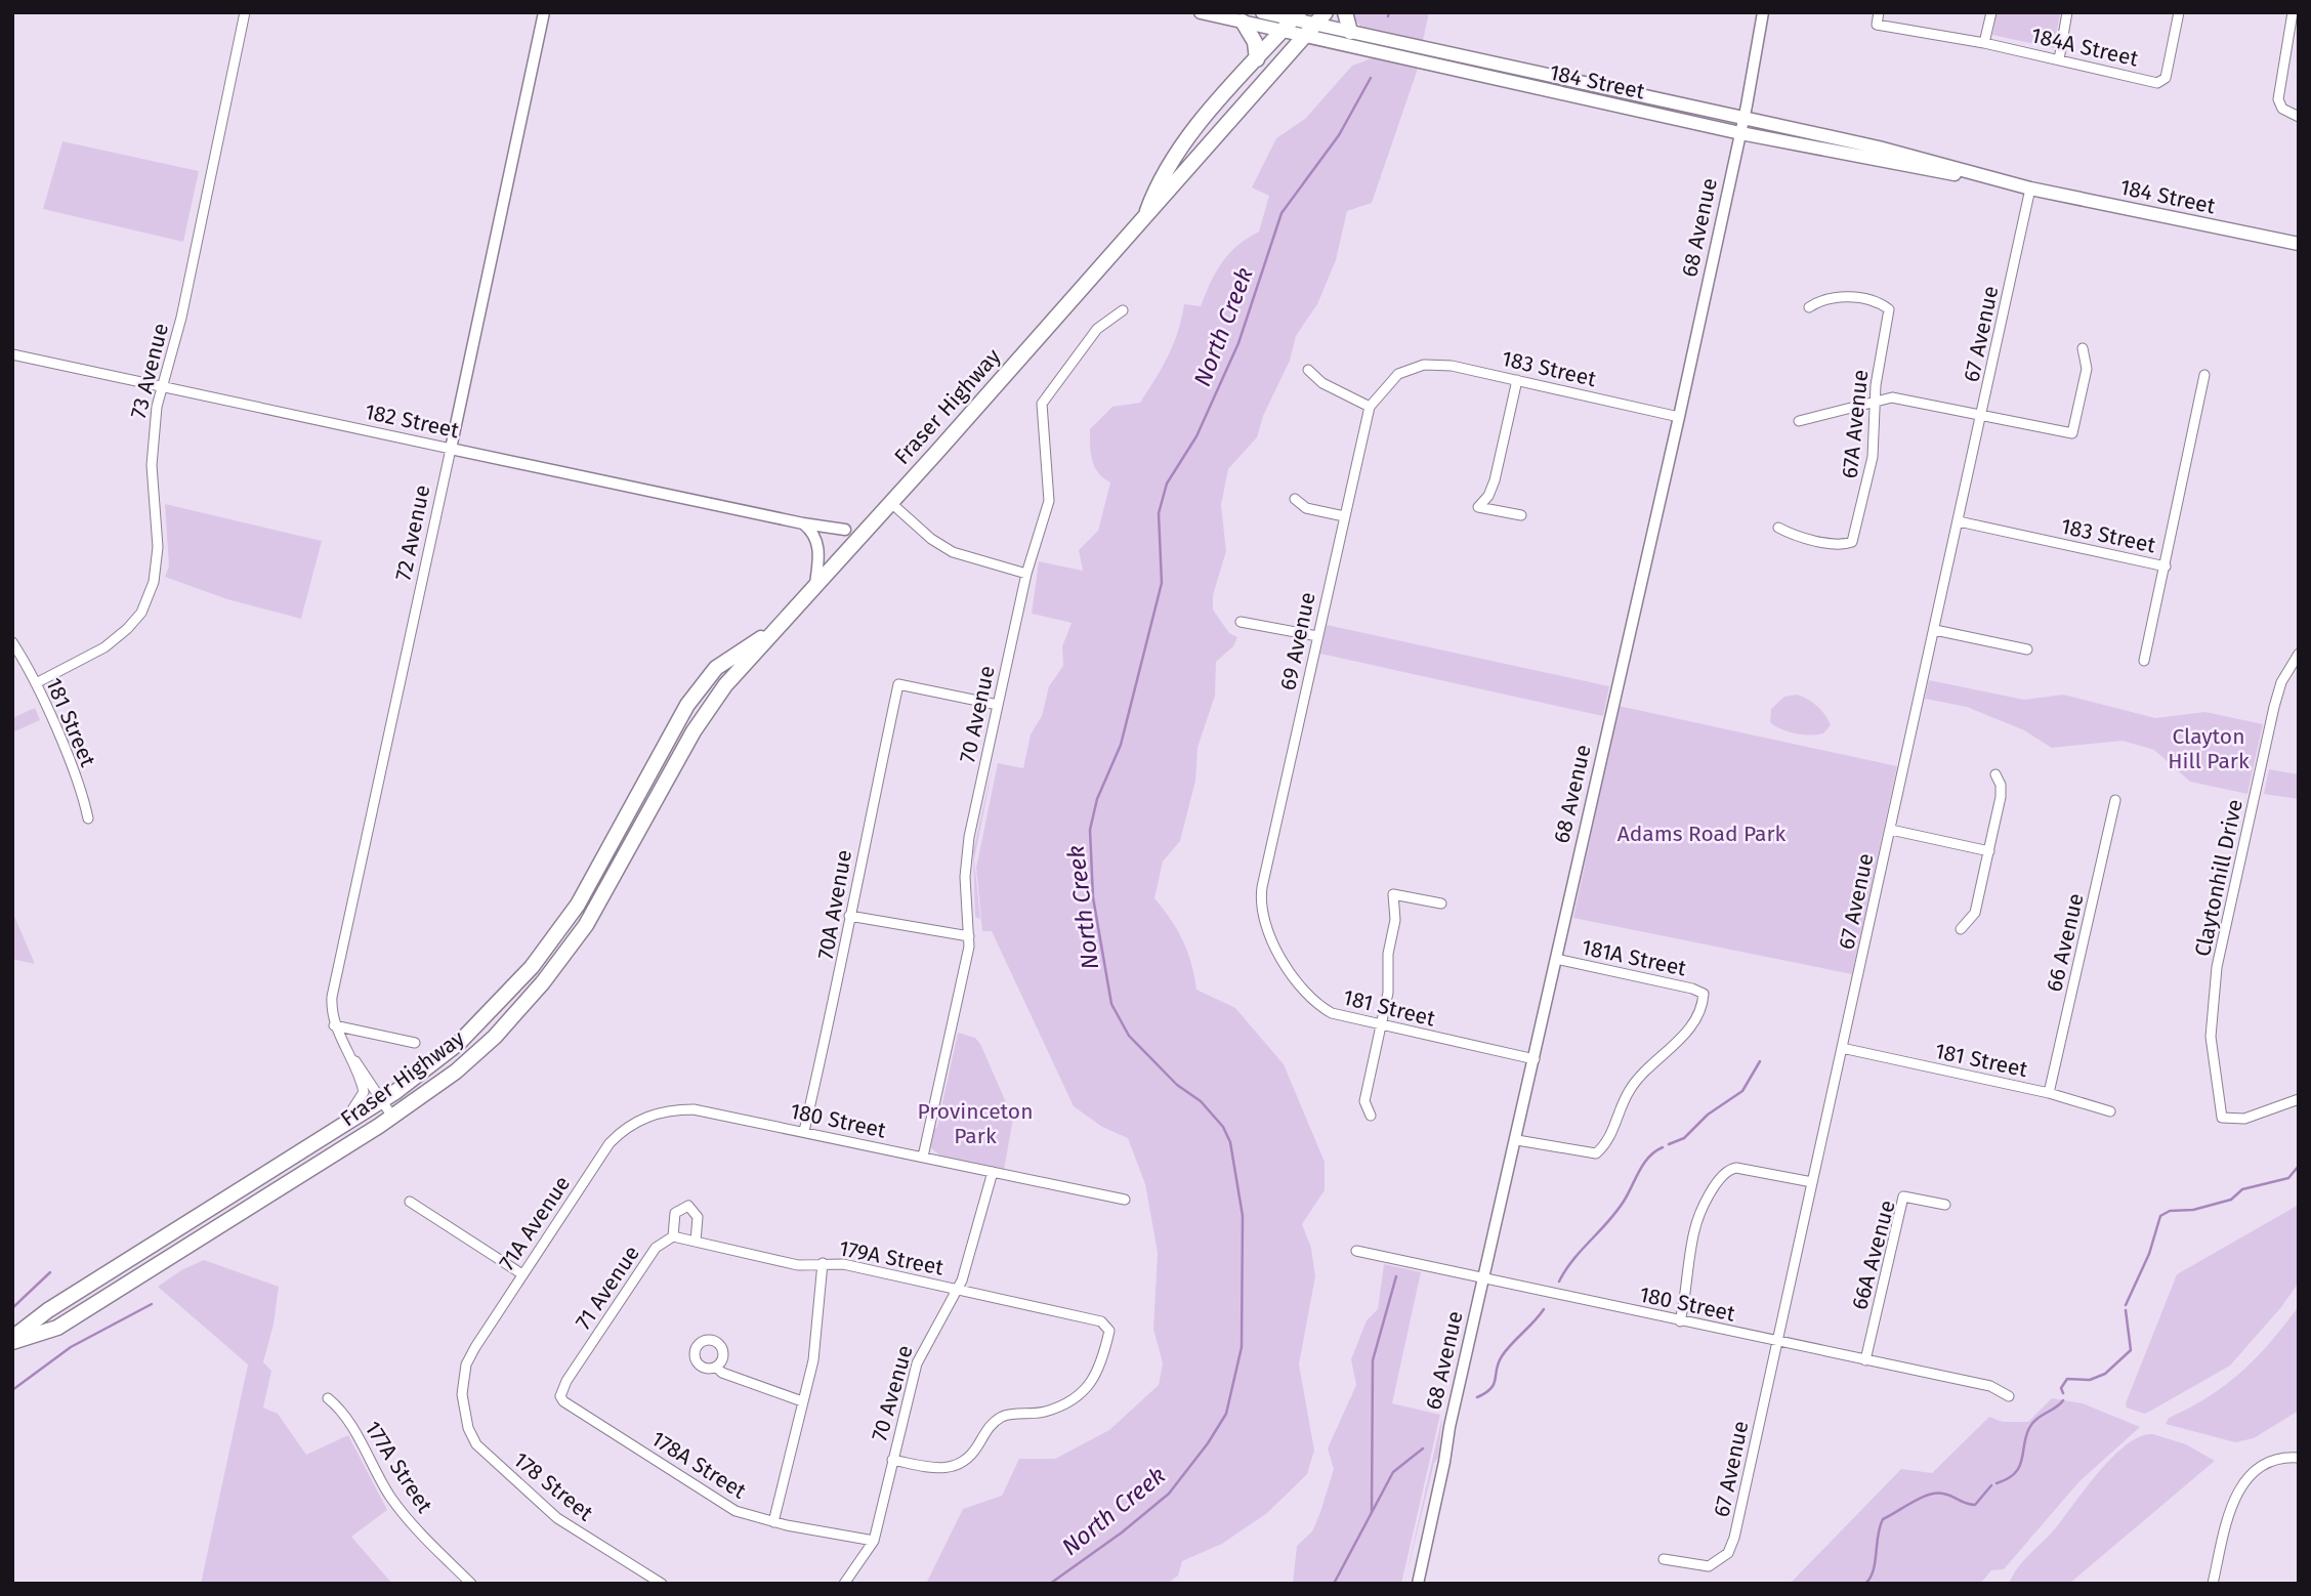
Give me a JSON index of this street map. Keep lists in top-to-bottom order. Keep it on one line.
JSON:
{"streets":{"main road":["184 Street","Fraser Highway"],"street":["184A Street","68 Avenue","67 Avenue","183 Street","73 Avenue","182 Street","67A Avenue","72 Avenue","69 Avenue","70 Avenue","181 Street","Claytonhill Drive","70A Avenue","66 Avenue","181A Street","180 Street","71A Avenue","66A Avenue","179A Street","71 Avenue","178A Street","177A Street","178 Street"]},"crossings":[["184 Street","68 Avenue"],["184 Street","67 Avenue"],["184 Street","Fraser Highway"],["68 Avenue","183 Street"],["68 Avenue","181 Street"],["68 Avenue","181A Street"],["68 Avenue","180 Street"],["67 Avenue","183 Street"],["67 Avenue","181 Street"],["67 Avenue","180 Street"],["183 Street","69 Avenue"],["73 Avenue","182 Street"],["73 Avenue","181 Street"],["Fraser Highway","72 Avenue"],["182 Street","72 Avenue"],["69 Avenue","181 Street"],["70 Avenue","70A Avenue"],["70 Avenue","180 Street"],["70 Avenue","179A Street"],["70 Avenue","178A Street"],["181 Street","66 Avenue"],["70A Avenue","180 Street"],["180 Street","71A Avenue"],["180 Street","66A Avenue"],["71A Avenue","178 Street"],["179A Street","71 Avenue"],["71 Avenue","178A Street"]],"water":["North Creek"],"parks":["Clayton Hill Park","Adams Road Park","Provinceton Park"]}
